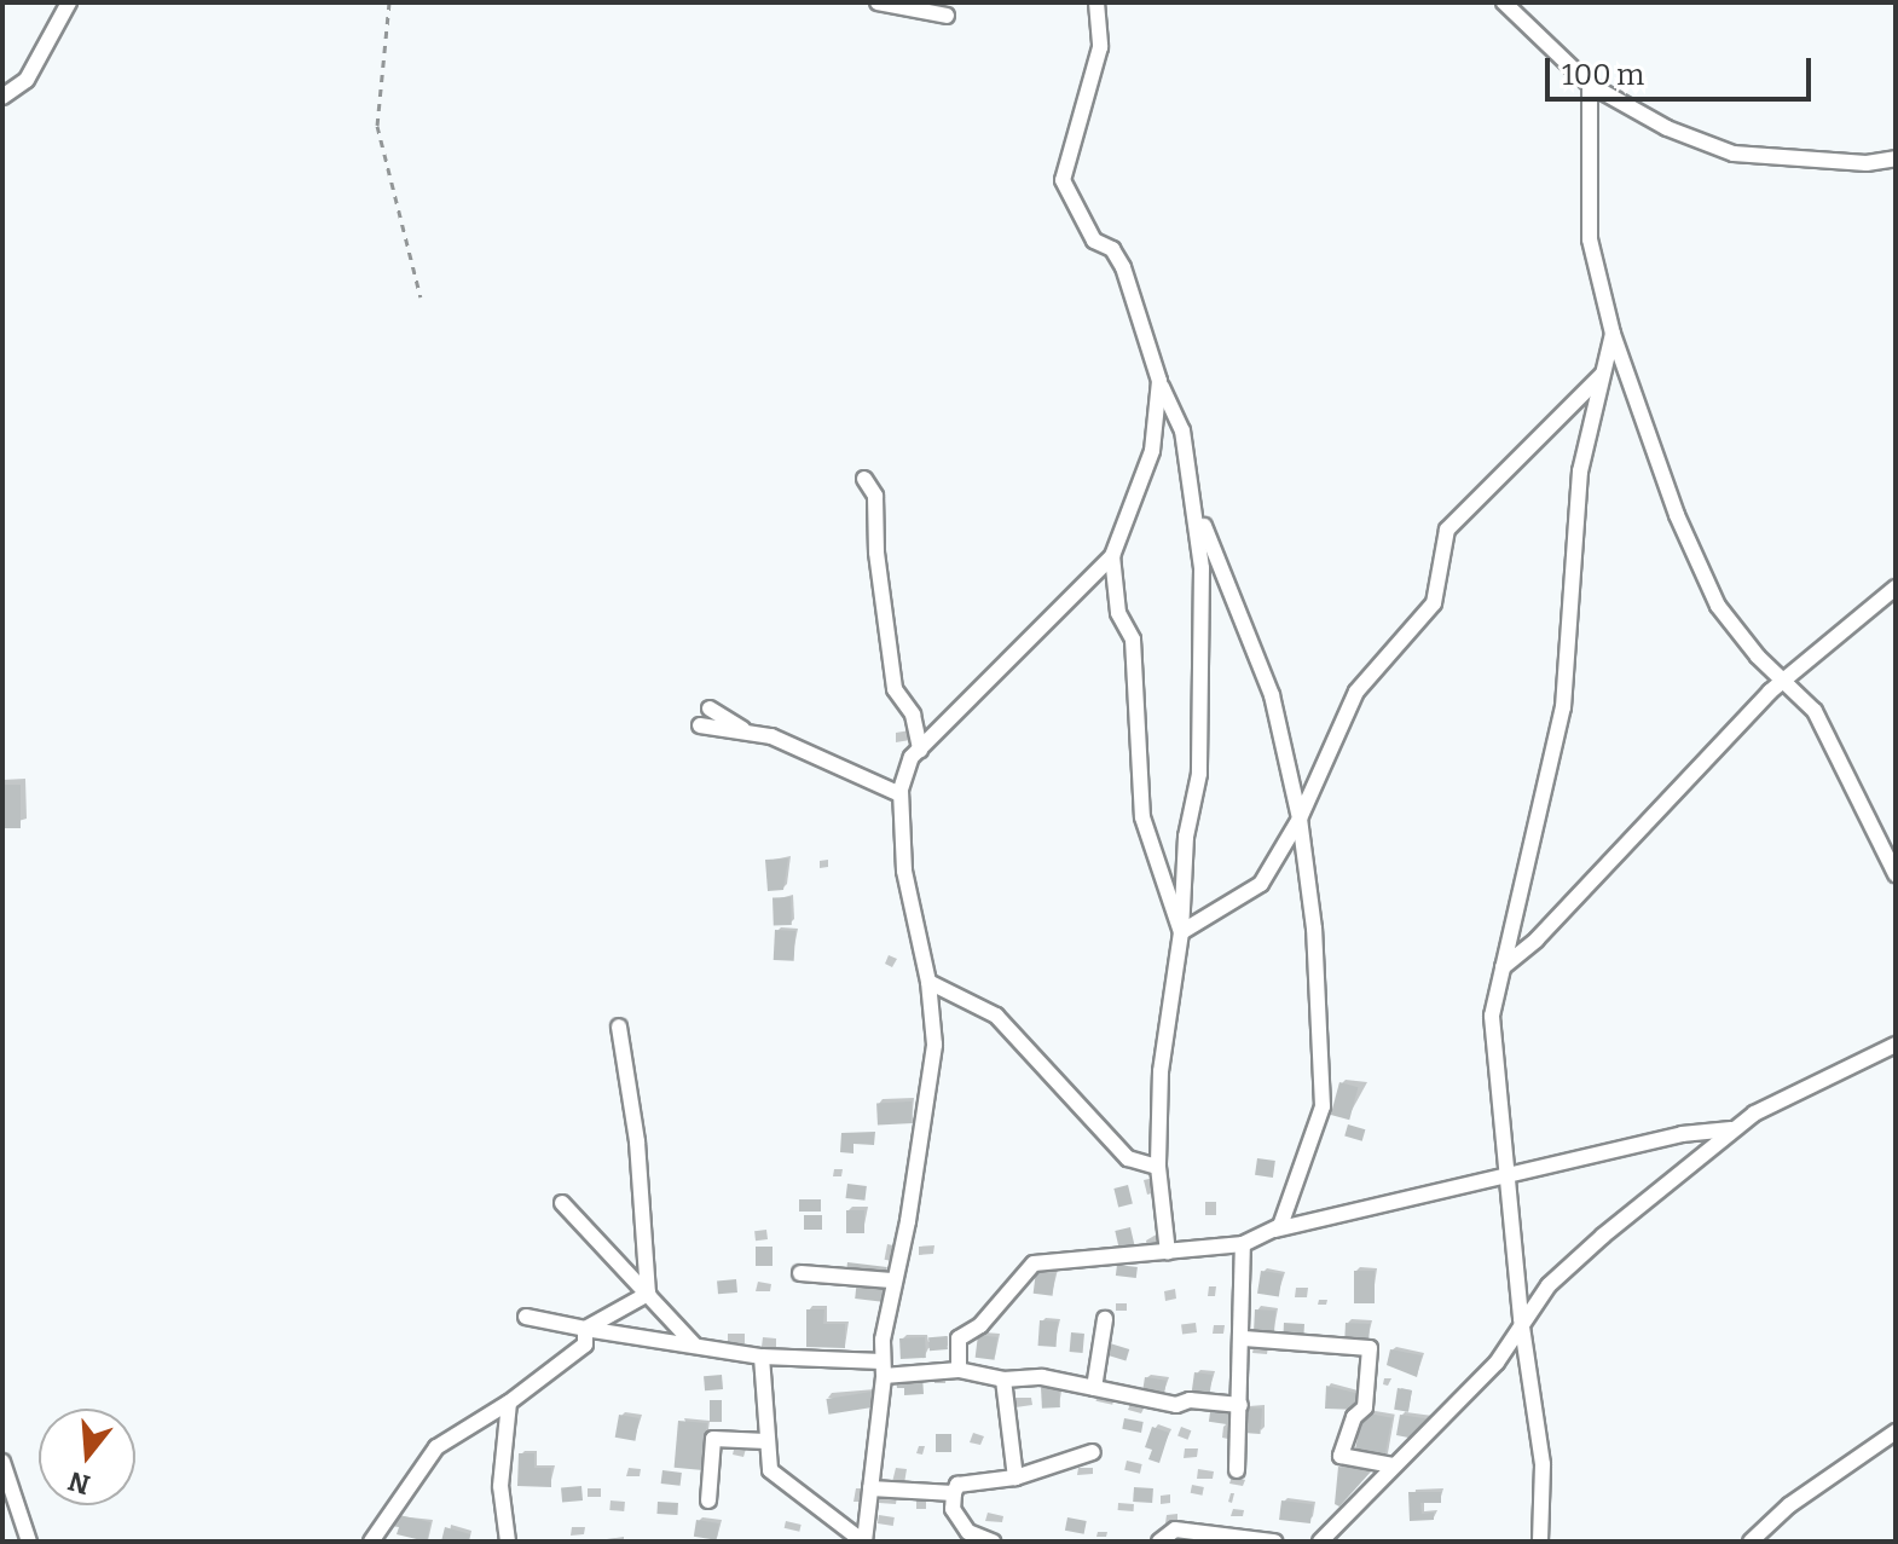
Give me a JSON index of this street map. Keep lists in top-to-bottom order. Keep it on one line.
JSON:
{"scale_bar":"100 m","north":"bottom"}
